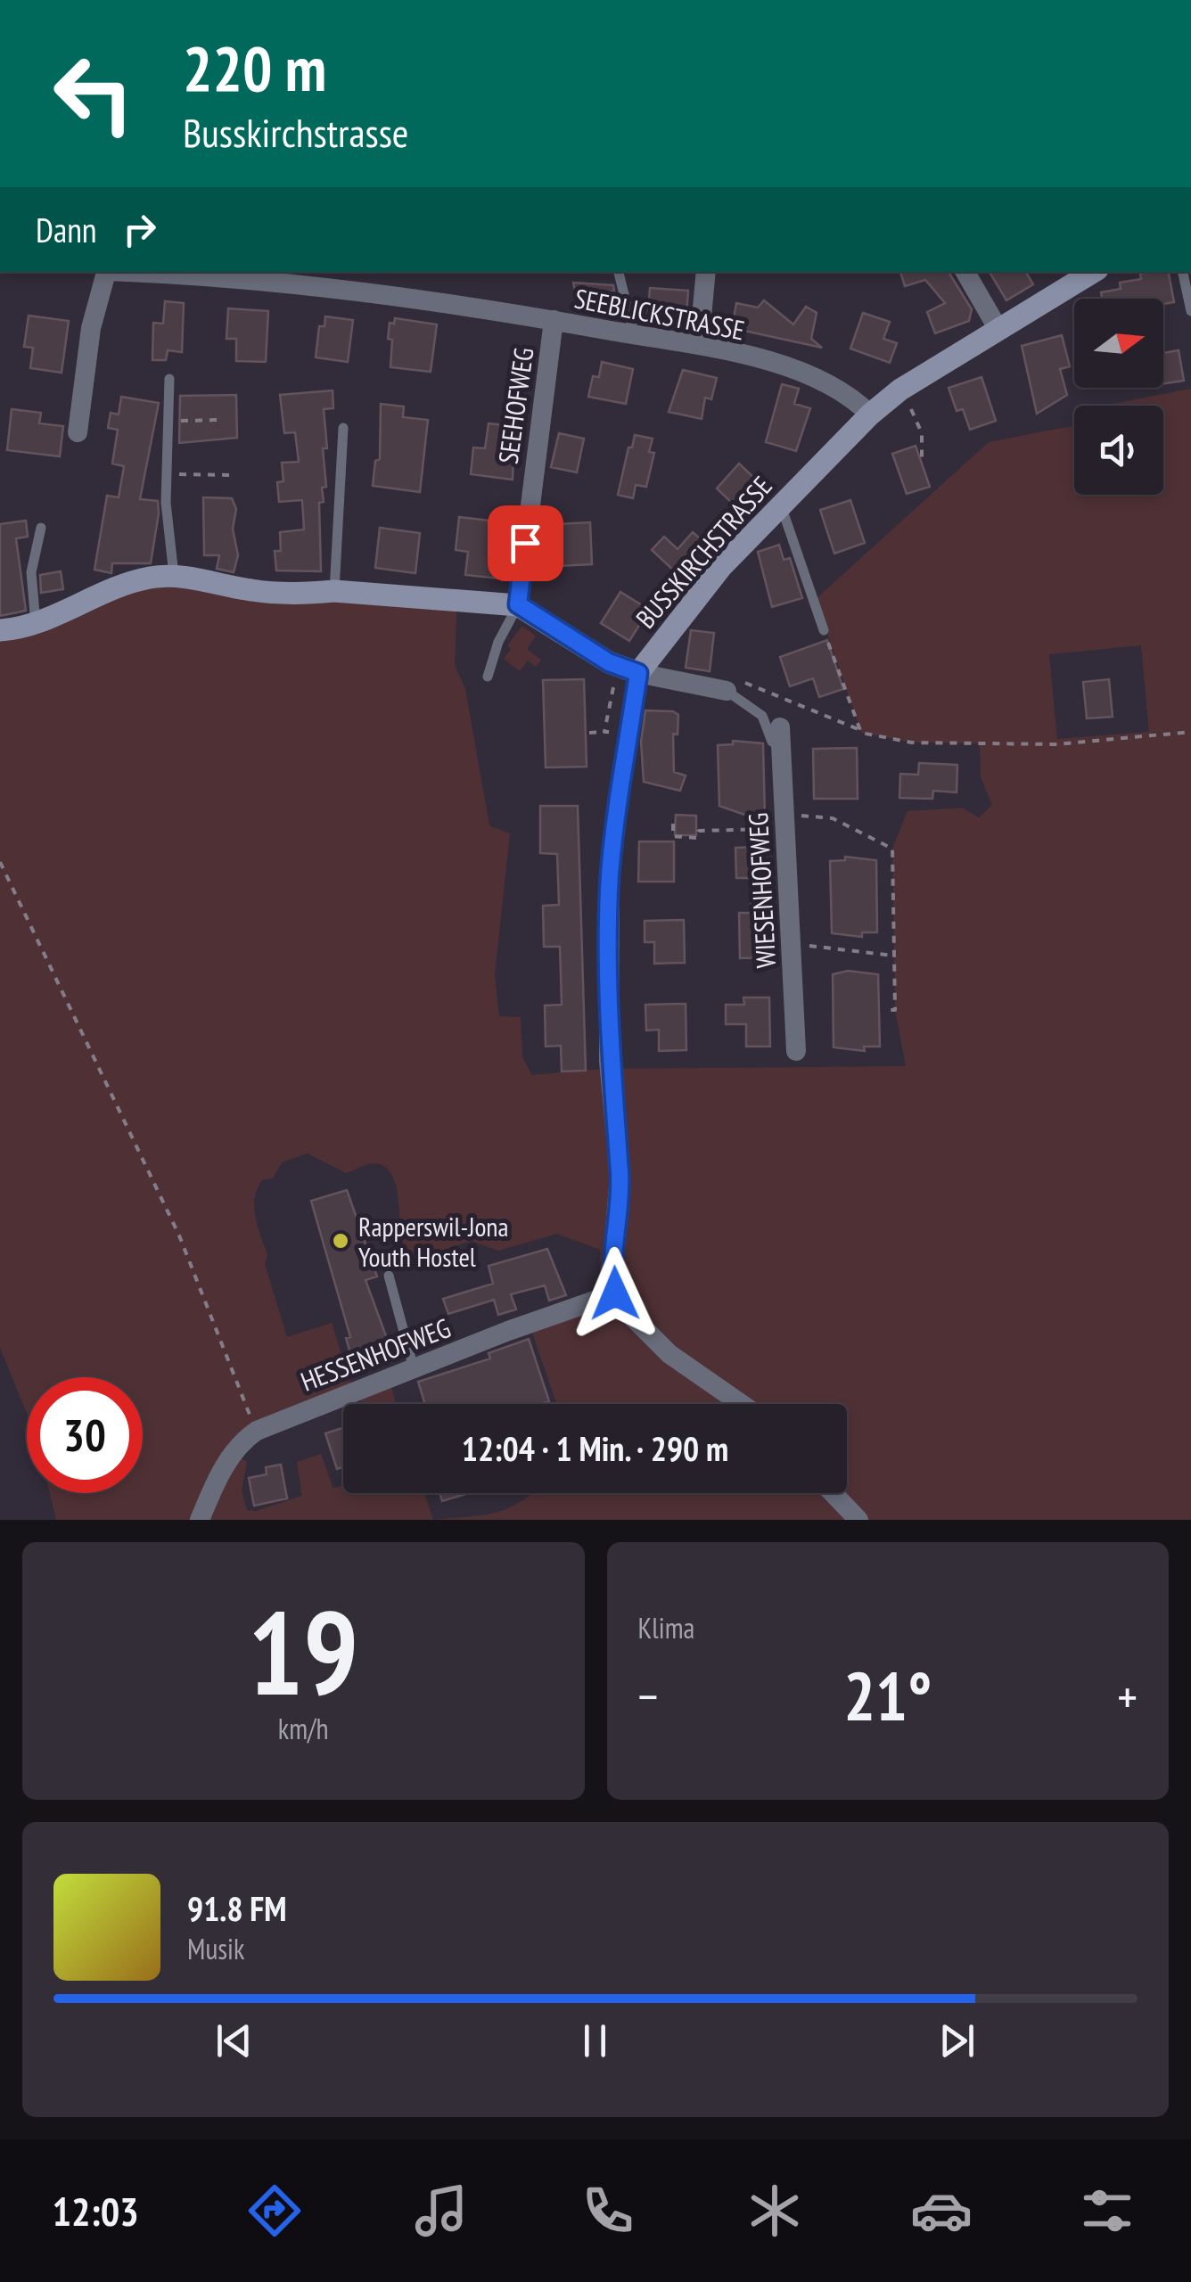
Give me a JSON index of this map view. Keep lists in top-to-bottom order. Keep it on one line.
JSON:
{"streets":{"street":["SEEBLICKSTRASSE","SEEHOFWEG","BUSSKIRCHSTRASSE","WIESENHOFWEG","HESSENHOFWEG"]},"crossings":[["SEEBLICKSTRASSE","SEEHOFWEG"],["SEEBLICKSTRASSE","BUSSKIRCHSTRASSE"]],"places":["Rapperswil-Jona Youth Hostel"],"north":"right","page":{"turn":["220 m","Busskirchstrasse"],"then":"Dann","limit":"30","trip":"12:04 · 1 Min. · 290 m","tile":[["19","km/h"],"Klima"],"heat":["−","21°","+"],"song":["91.8 FM","Musik"],"tabs":"12:03"}}
